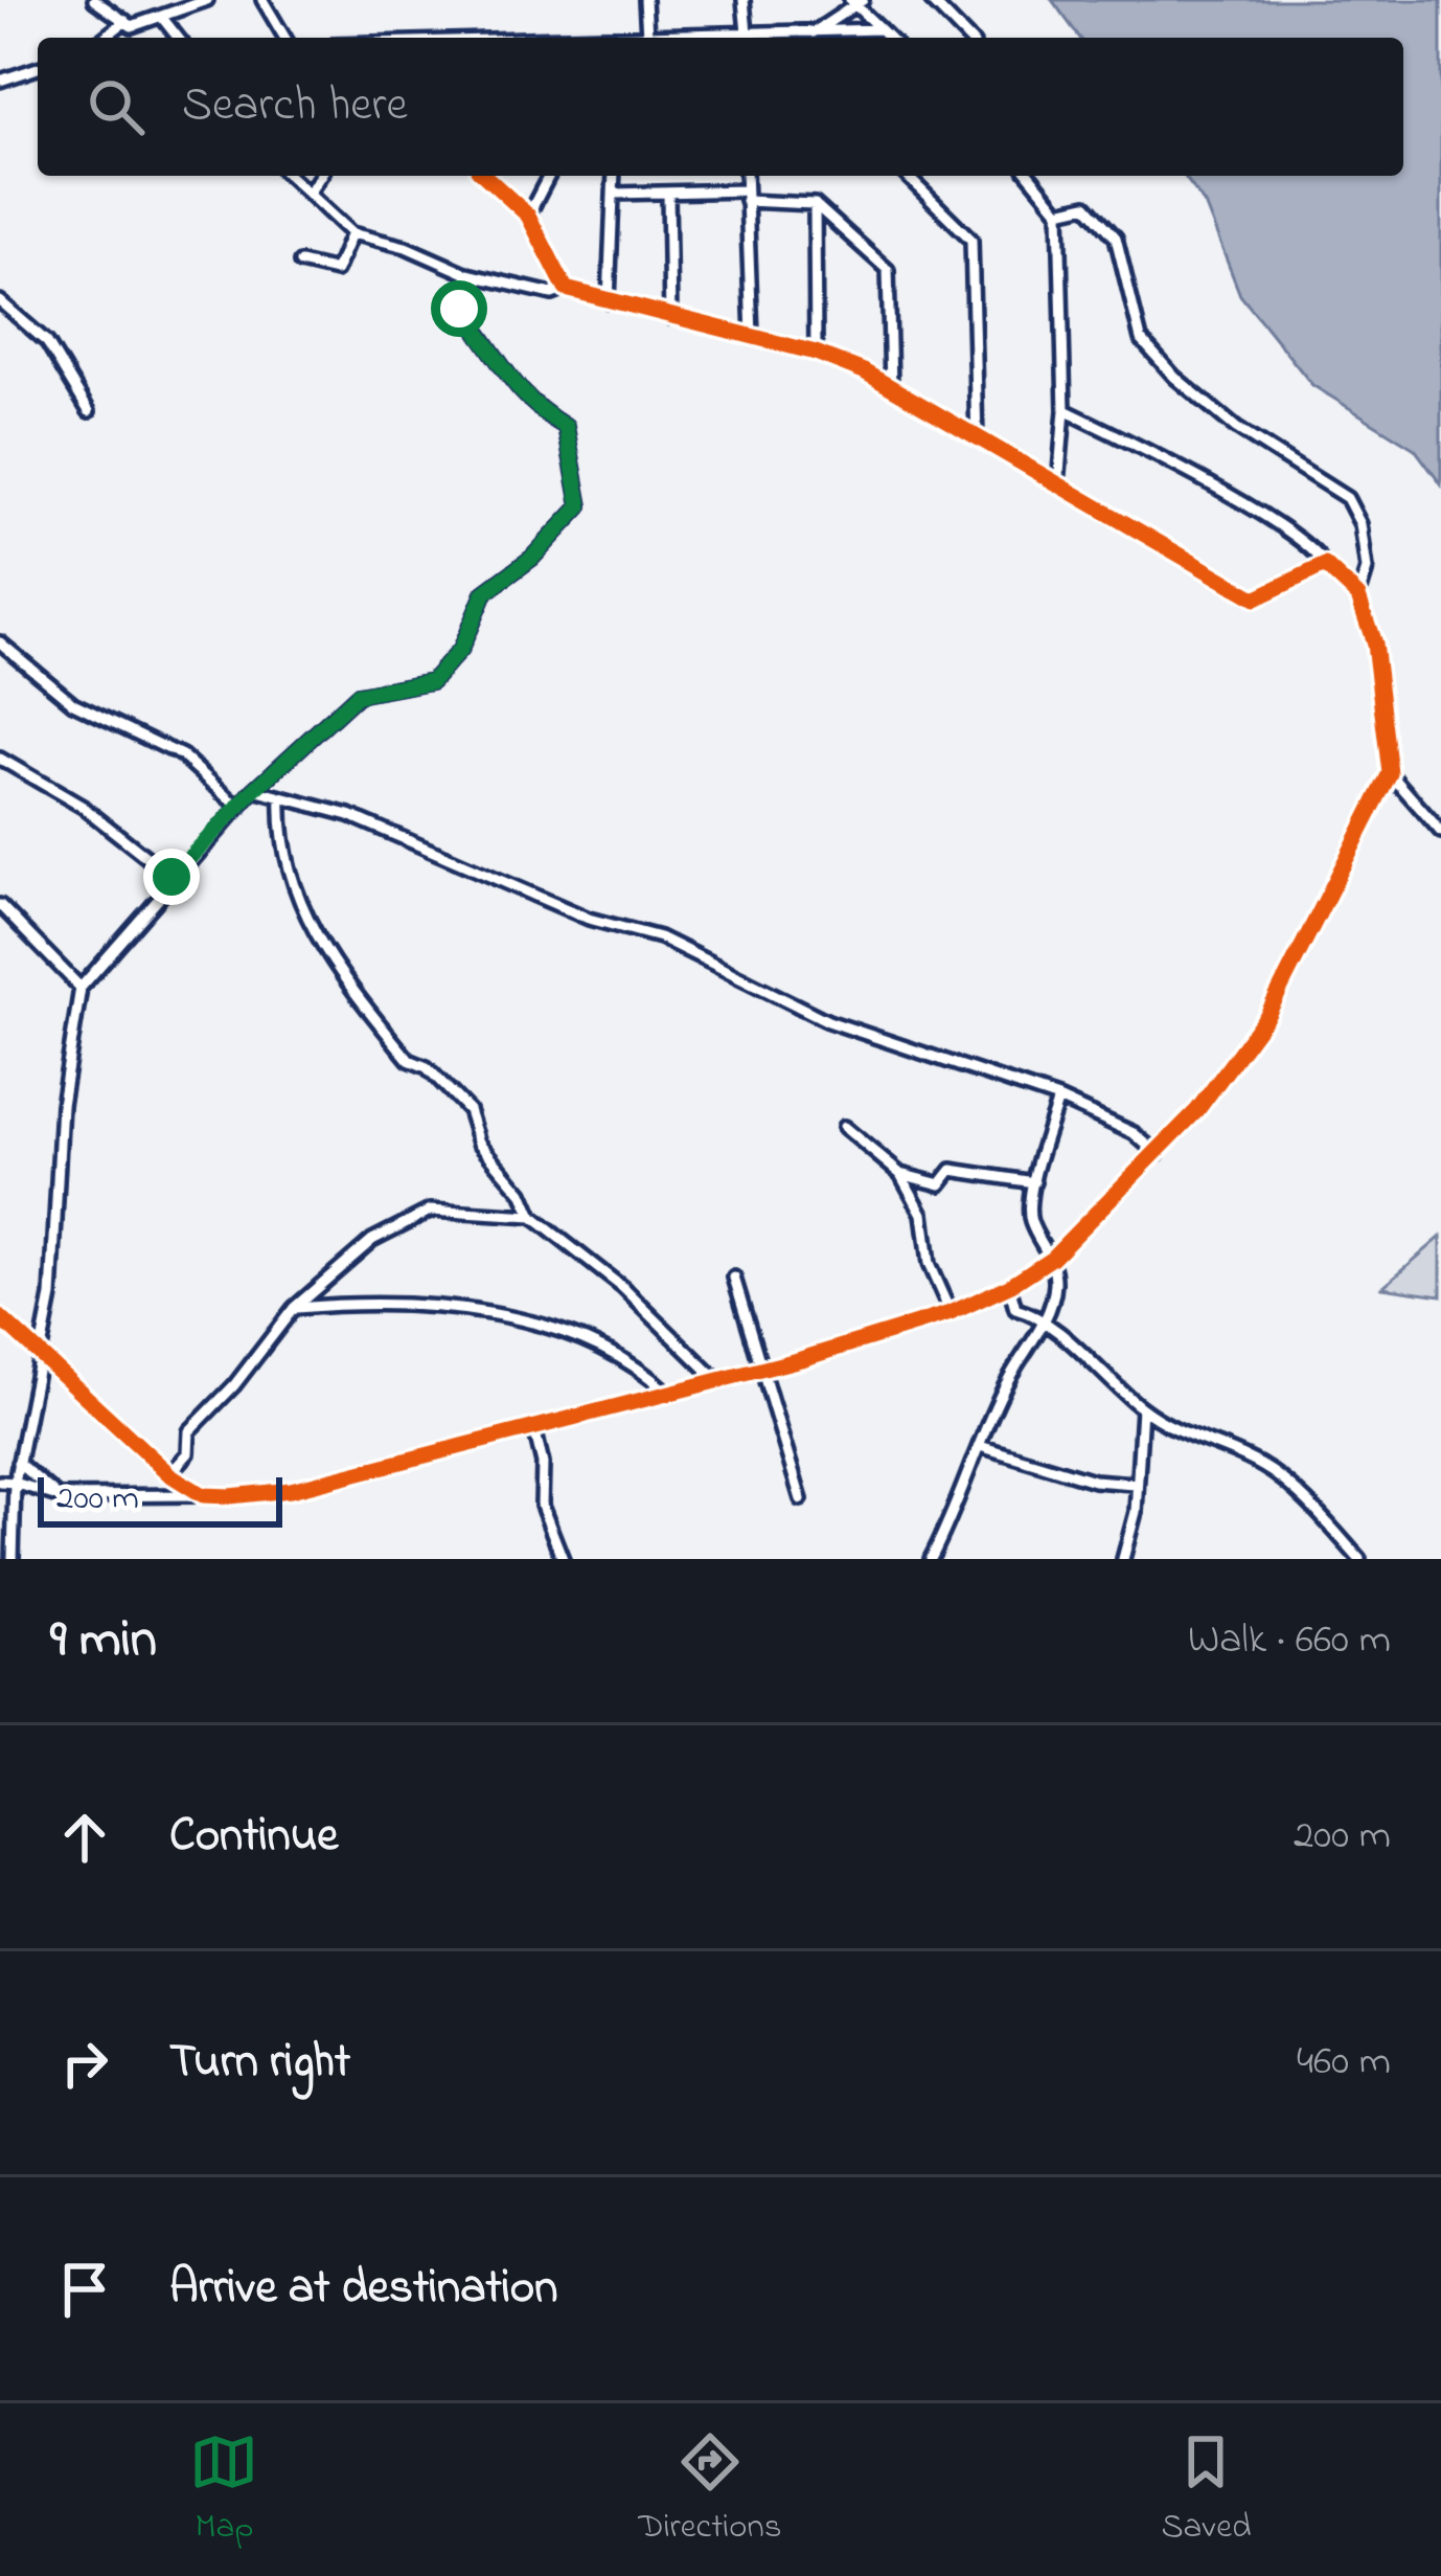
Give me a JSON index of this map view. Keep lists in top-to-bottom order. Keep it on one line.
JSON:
{"scale_bar":"200 m","page":{"search":"Search here","scale":"200 m","heading":["9 min","Walk · 660 m"],"list":[["Continue","200 m"],["Turn right","460 m"],"Arrive at destination"],"nav":["Map","Directions","Saved"]}}
